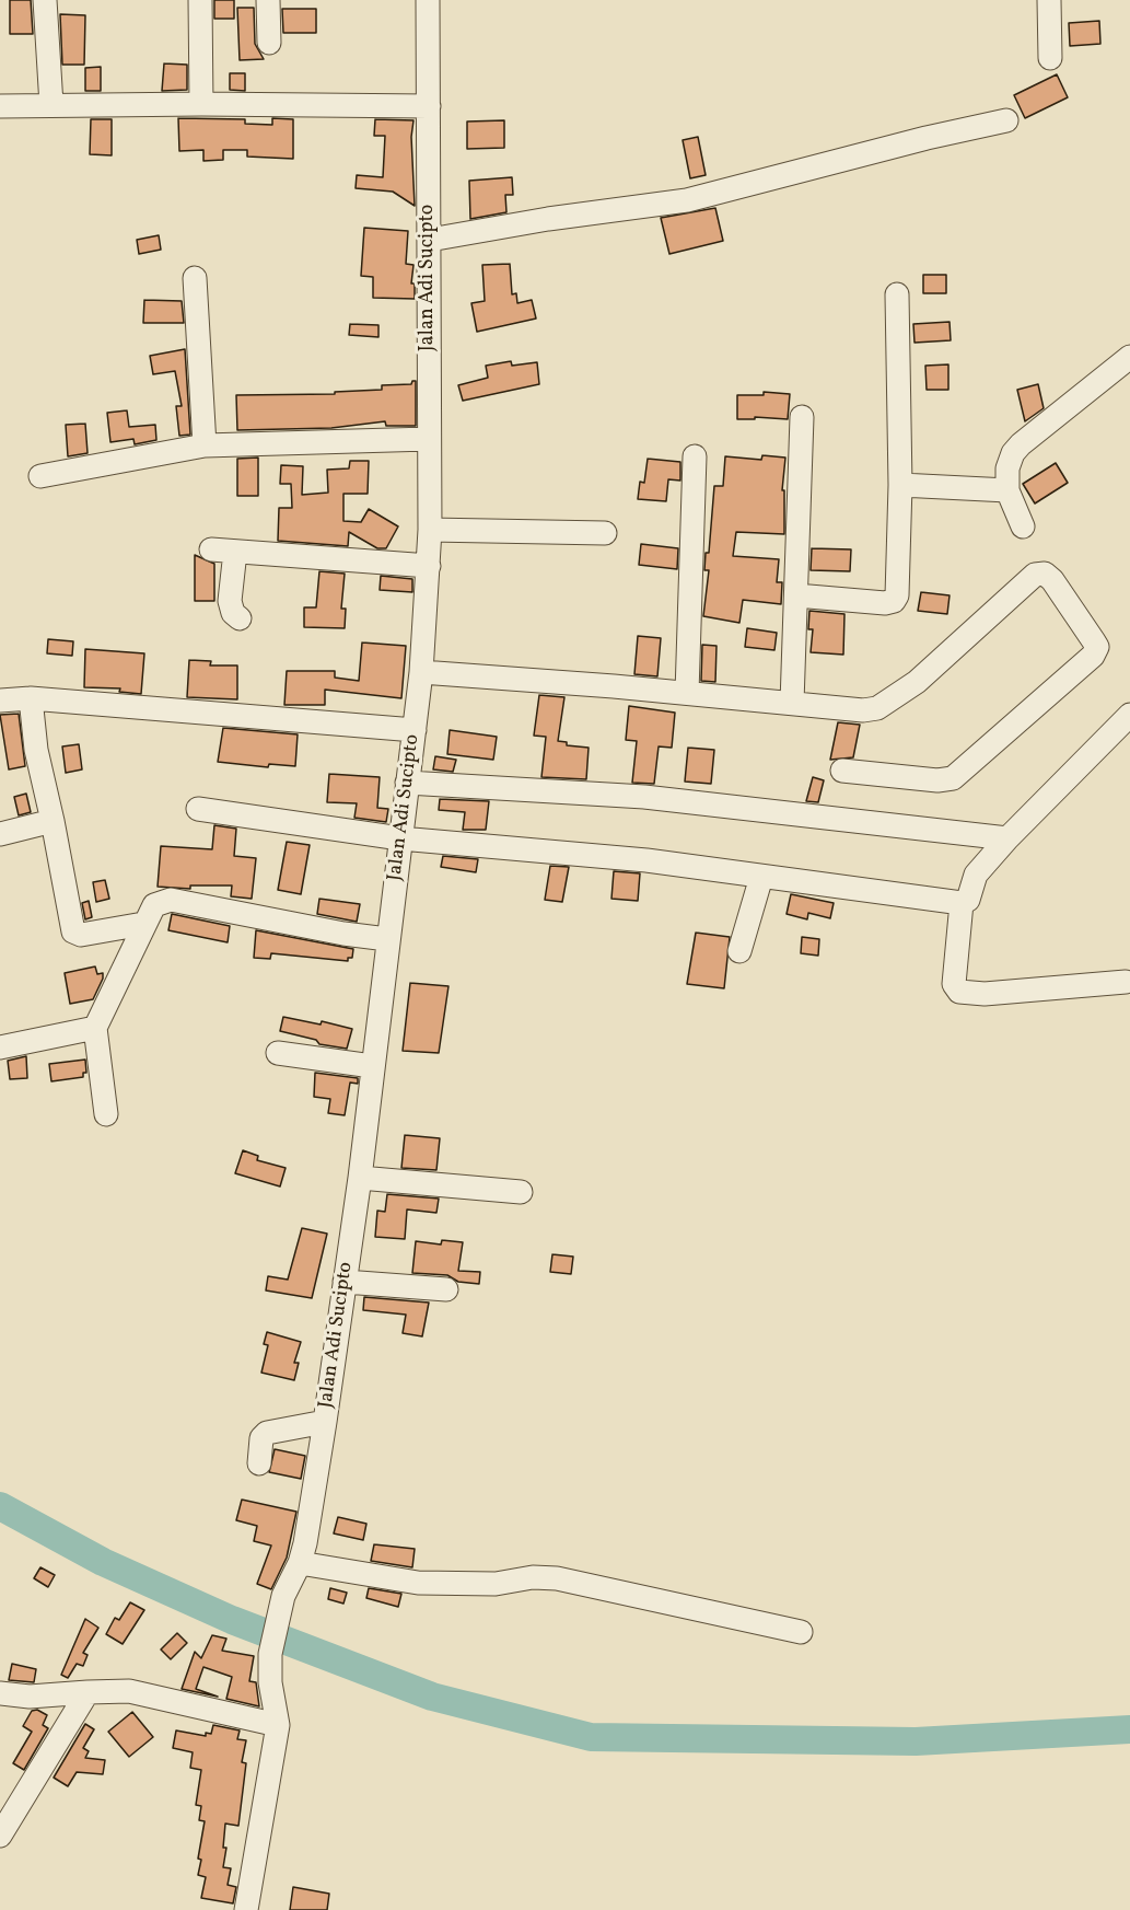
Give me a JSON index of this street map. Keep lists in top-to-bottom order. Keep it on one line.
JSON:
{"streets":{"street":["Jalan Adi Sucipto"]}}
